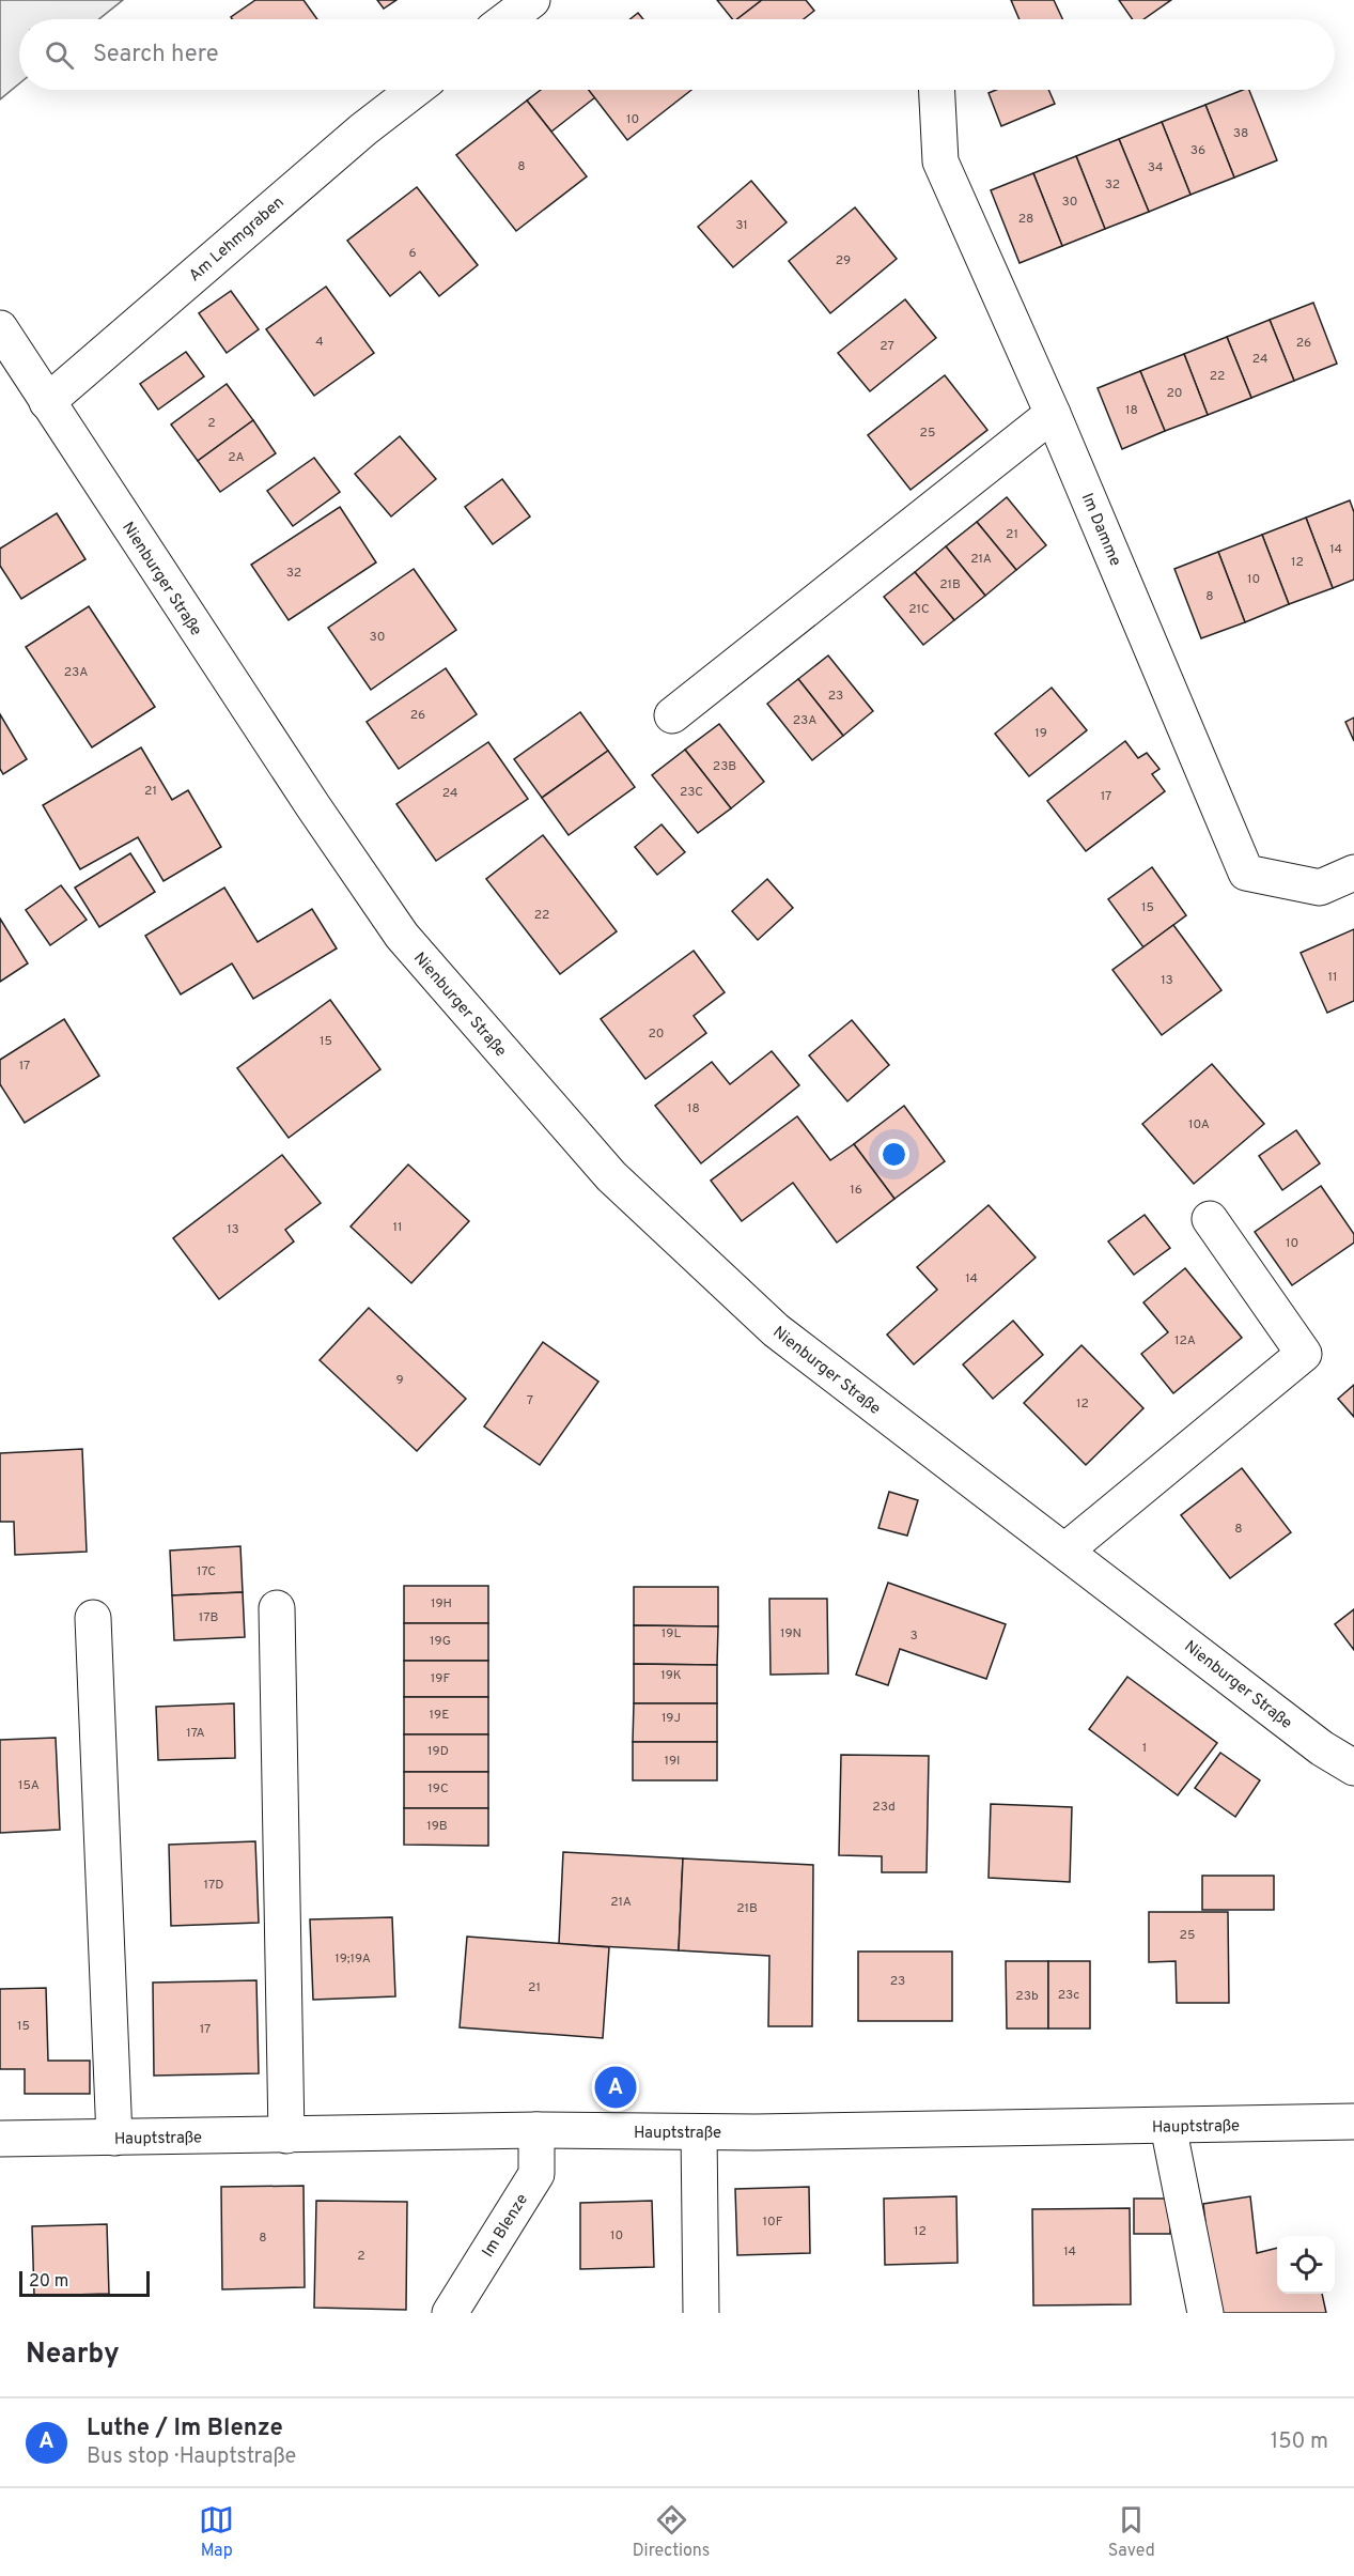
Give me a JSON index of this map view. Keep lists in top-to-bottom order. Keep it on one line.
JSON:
{"streets":{"street":["Am Lehmgraben","Im Damme","Nienburger Straße","Hauptstraße","Im Blenze"]},"crossings":[["Am Lehmgraben","Nienburger Straße"],["Hauptstraße","Im Blenze"]],"house_numbers":["10","38","36","8","34","32","30","28","31","6","29","4","26","27","24","22","20","18","2","25","2A","21","14","21A","12","32","10","21B","8","21C","30","23A","23","26","23A","19","23B","21","23C","24","17","15","22","11","13","20","15","17","18","10A","16","11","13","10","14","12A","9","7","12","8","17C","19H","17B","19L","19N","3","19G","19K","19F","19E","19J","17A","1","19D","19I","15A","19C","23d","19B","17D","21A","21B","25","19;19A","23","21","23c","23b","15","17","10F","12","10","8","14","2"],"scale_bar":"20 m","page":{"search":"Search here","pins":"A","scale":"20 m","heading":"Nearby","list":[{"mark":"A","name":"Luthe / Im Blenze","note":"Bus stop · Hauptstraße","value":"150 m"}],"nav":["Map","Directions","Saved"]}}
